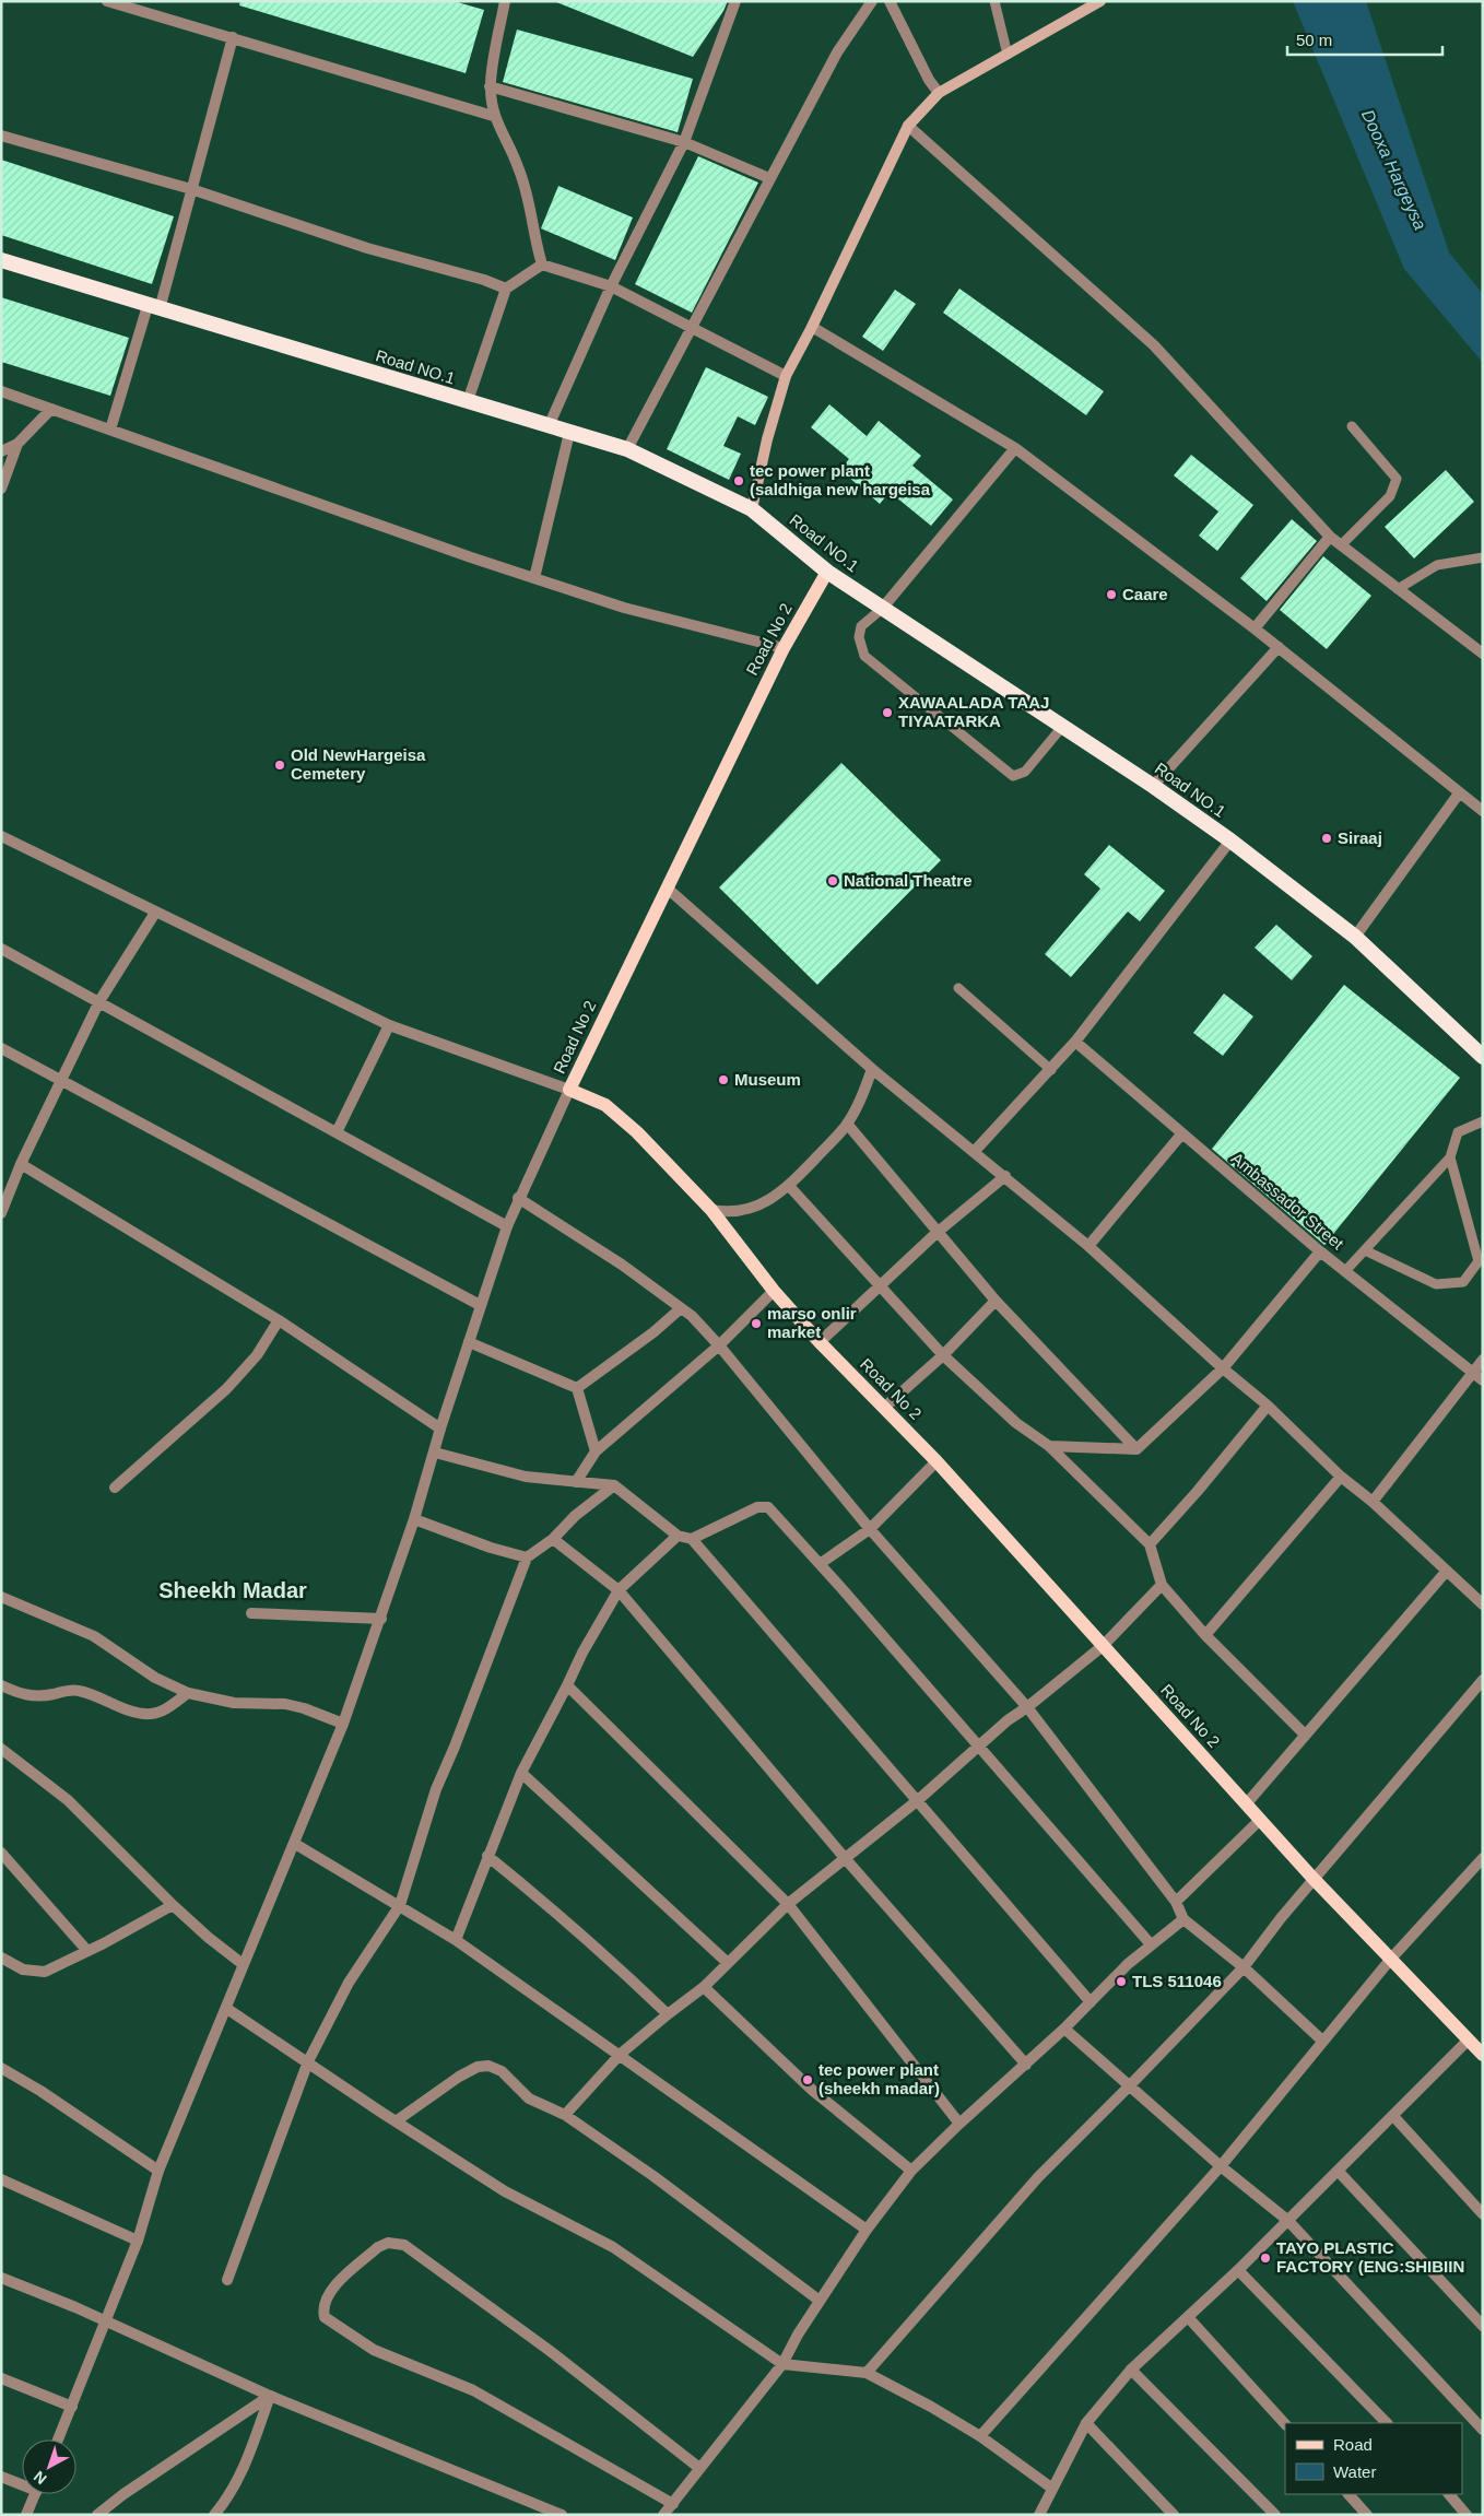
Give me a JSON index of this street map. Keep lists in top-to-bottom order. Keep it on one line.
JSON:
{"streets":{"highway":["Road NO.1"],"main road":["Road No 2"],"street":["Ambassador Street"]},"crossings":[["Road NO.1","Road No 2"]],"districts":["Sheekh Madar"],"water":["Dooxa Hargeysa"],"places":["tec power plant (saldhiga new hargeisa","Caare","XAWAALADA TAAJ TIYAATARKA","Old NewHargeisa Cemetery","Siraaj","National Theatre","Museum","marso onlir market","TLS 511046","tec power plant (sheekh madar)","TAYO PLASTIC FACTORY (ENG:SHIBIIN"],"legend":["Road","Water"],"scale_bar":"50 m","north":"bottom left"}
